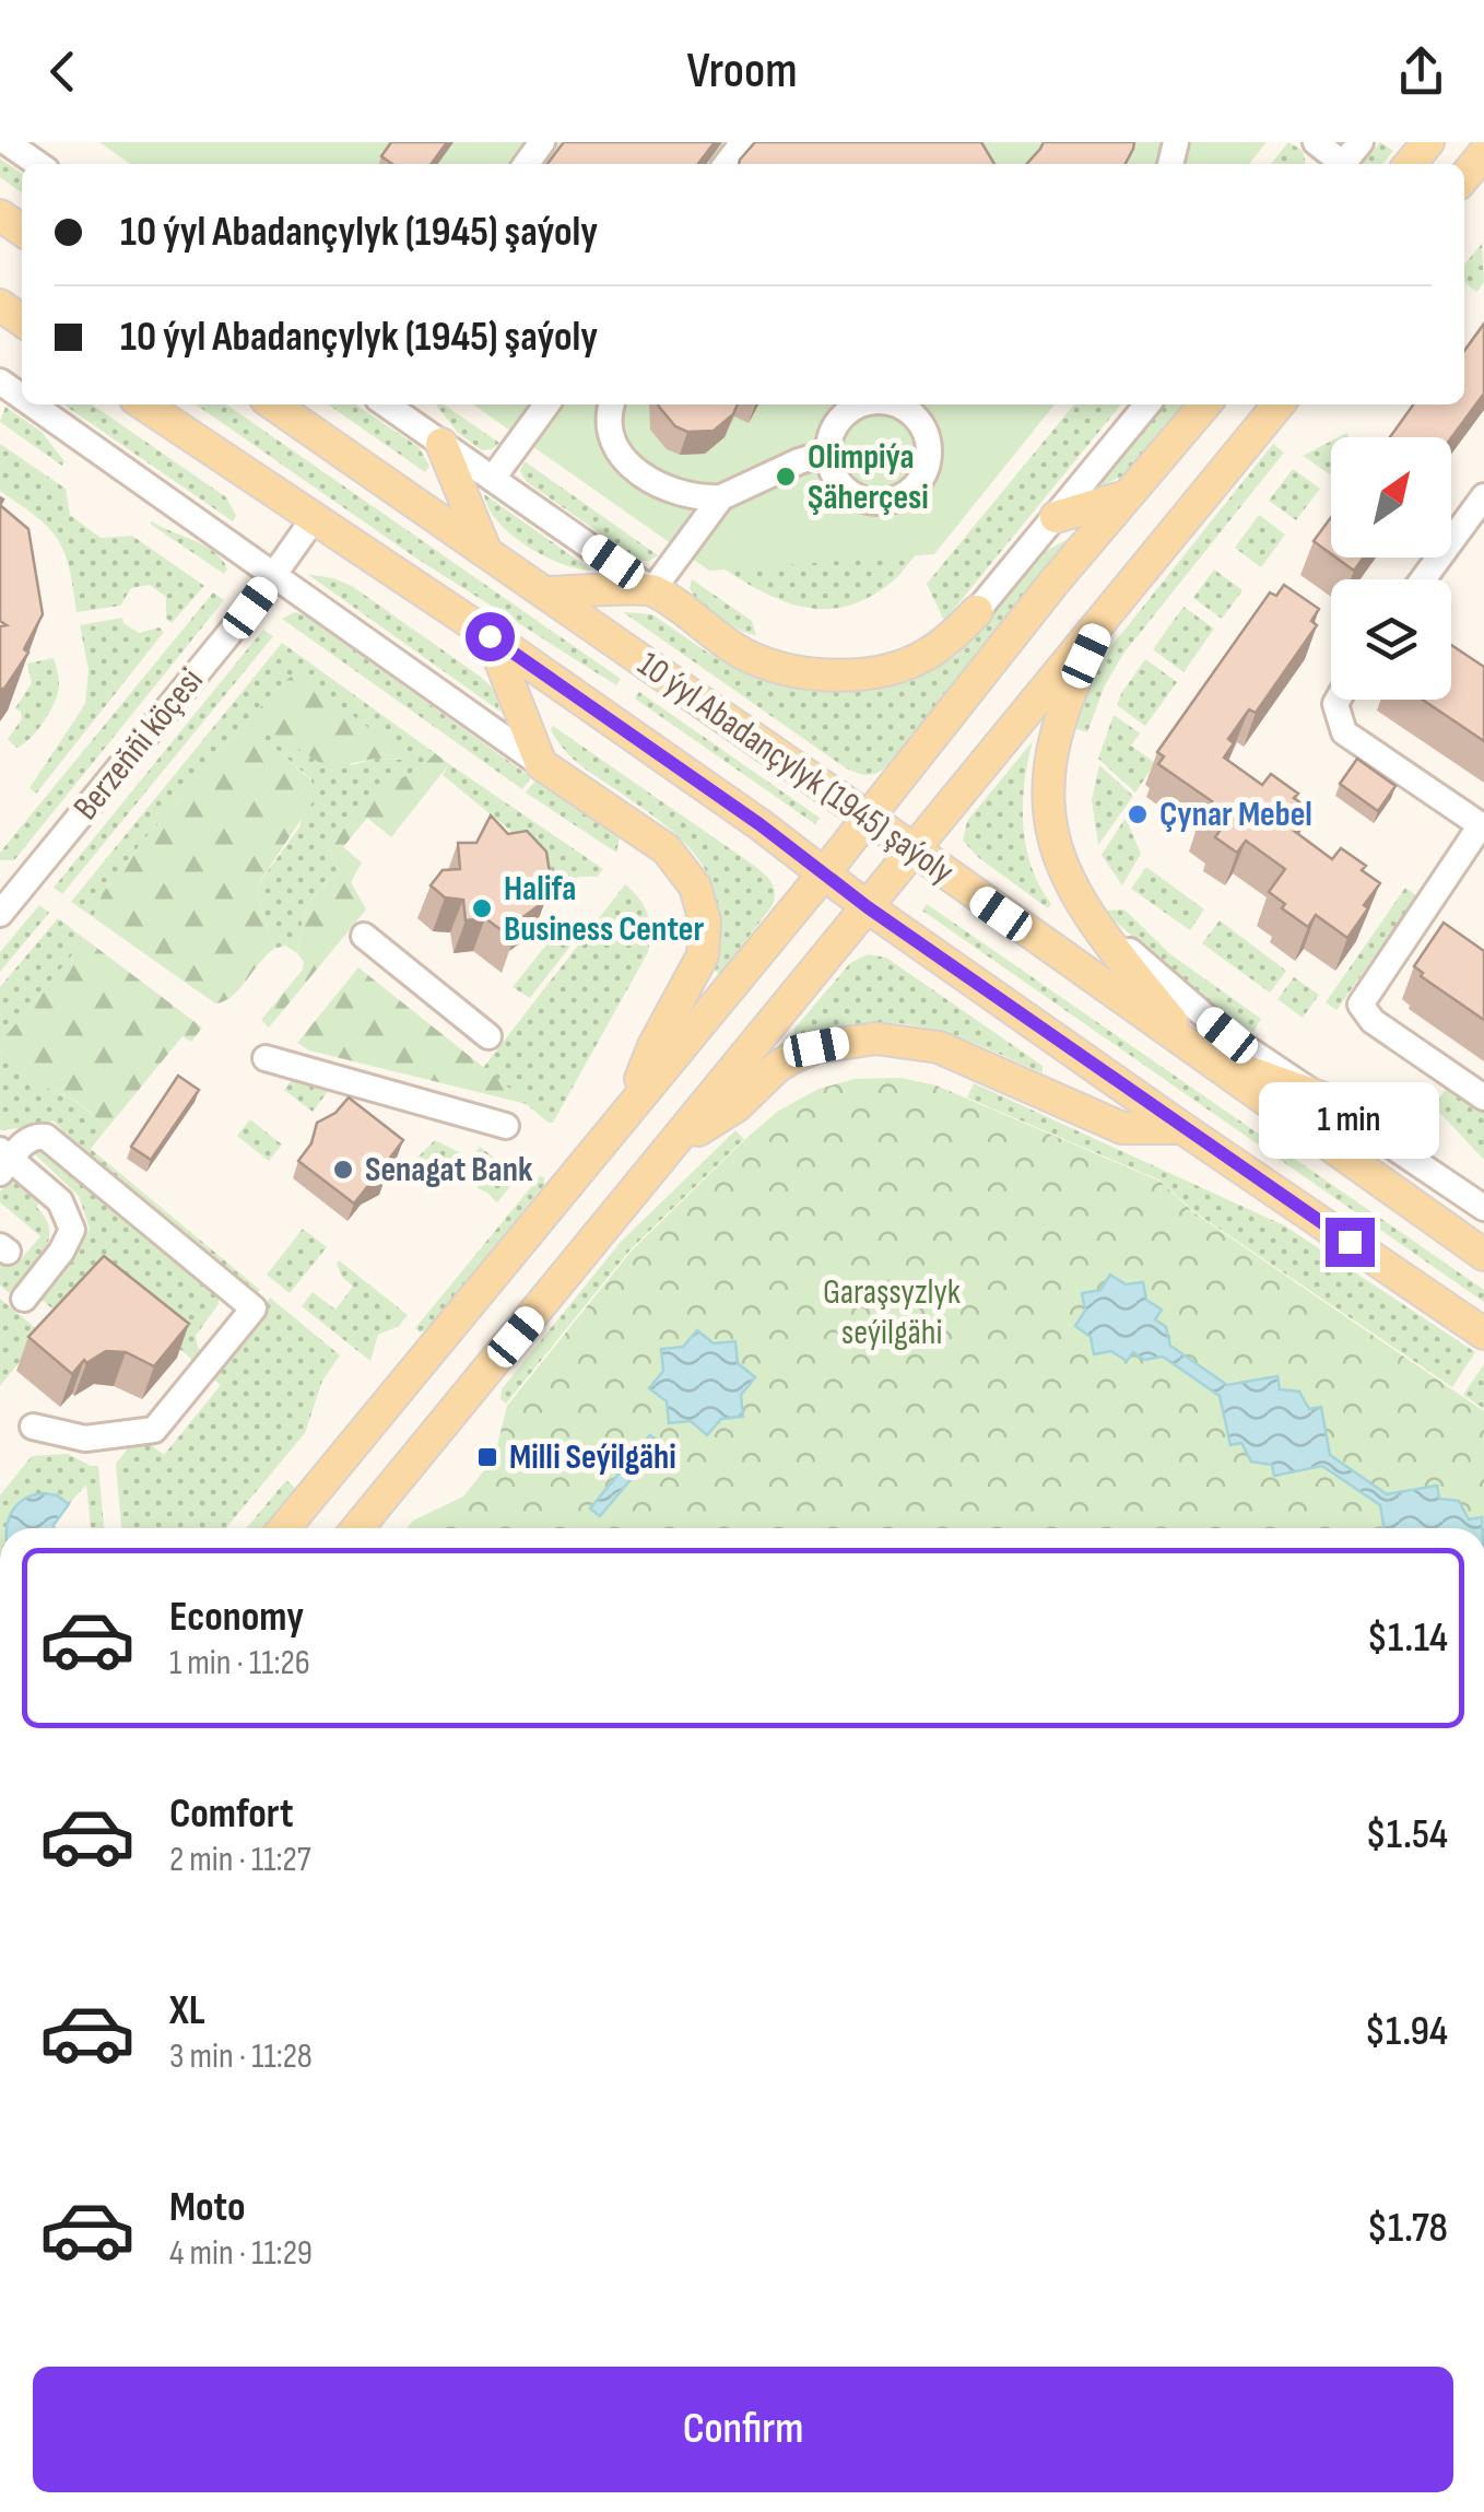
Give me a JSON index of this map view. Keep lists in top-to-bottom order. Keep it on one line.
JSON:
{"streets":{"main road":["10 ýyl Abadançylyk (1945) şaýoly"],"street":["Berzeňňi köçesi"]},"crossings":[["Berzeňňi köçesi","10 ýyl Abadançylyk (1945) şaýoly"]],"parks":["Garaşsyzlyk seýilgähi"],"places":{"other":["Olimpiýa Şäherçesi","Çynar Mebel","Halifa Business Center","Senagat Bank"],"transit":["Milli Seýilgähi"]},"north":"top right","page":{"header":"Vroom","banner":["10 ýyl Abadançylyk (1945) şaýoly","10 ýyl Abadançylyk (1945) şaýoly"],"bubble":"1 min","list":[{"name":"Economy","note":"1 min · 11:26","value":"$1.14"},{"name":"Comfort","note":"2 min · 11:27","value":"$1.54"},{"name":"XL","note":"3 min · 11:28","value":"$1.94"},{"name":"Moto","note":"4 min · 11:29","value":"$1.78"}],"buttons":"Confirm"}}
